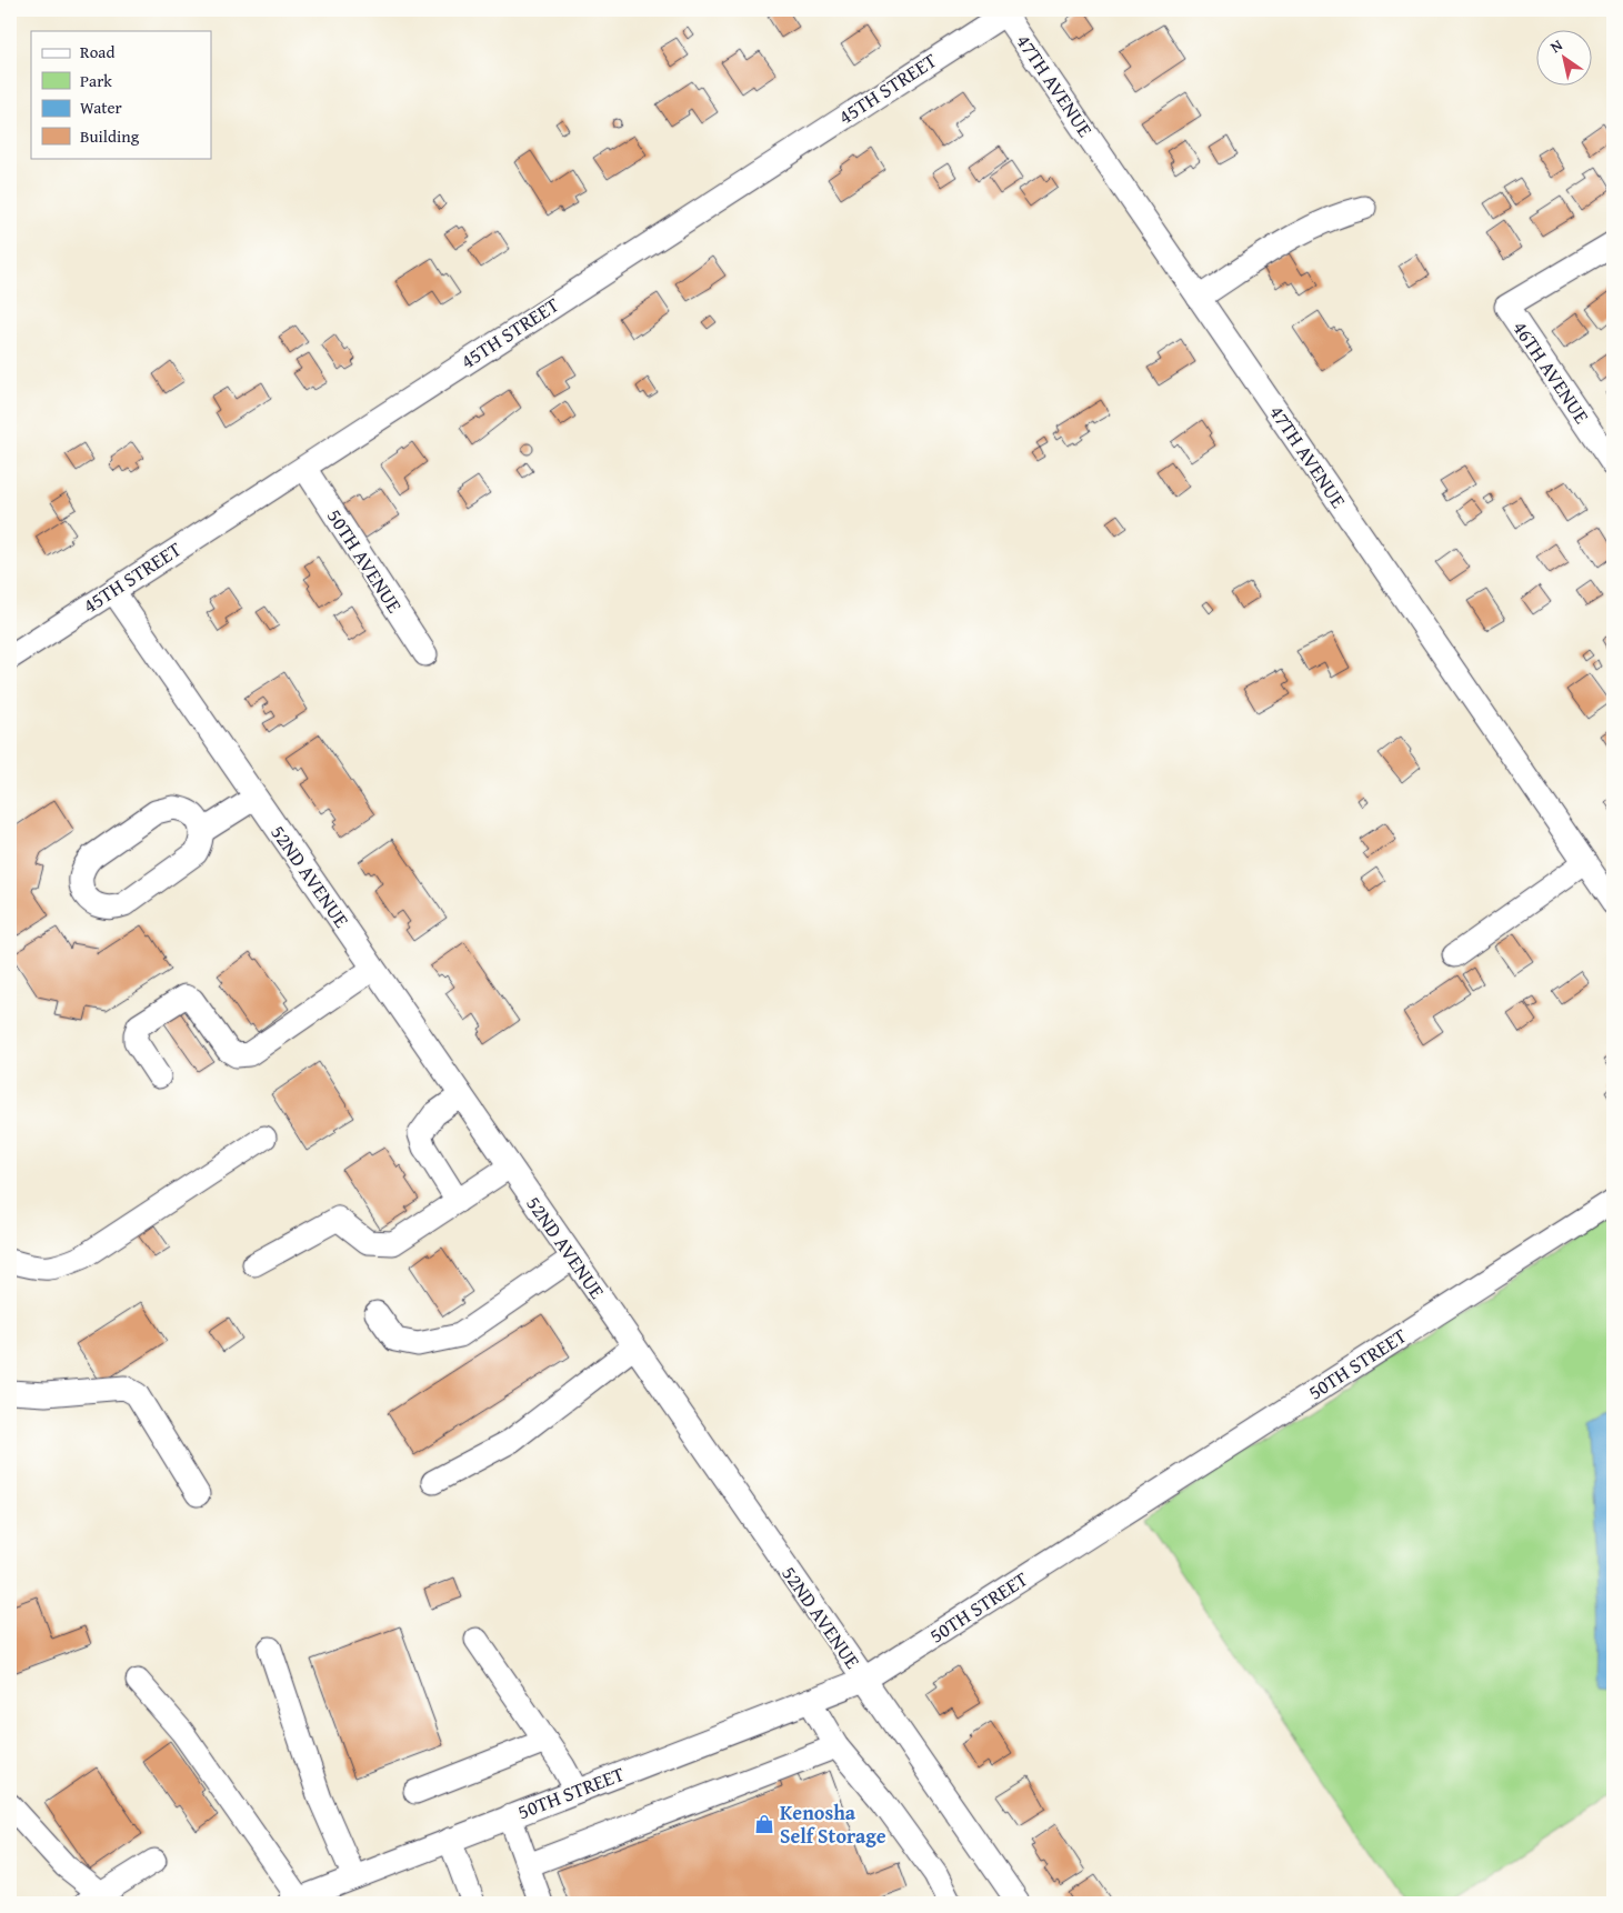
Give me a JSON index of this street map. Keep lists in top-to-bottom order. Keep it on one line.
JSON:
{"streets":{"street":["47TH AVENUE","45TH STREET","46TH AVENUE","50TH AVENUE","52ND AVENUE","50TH STREET"]},"crossings":[["47TH AVENUE","45TH STREET"],["45TH STREET","50TH AVENUE"],["45TH STREET","52ND AVENUE"],["52ND AVENUE","50TH STREET"]],"places":{"shop":["Kenosha Self Storage"]},"legend":["Road","Park","Water","Building"],"north":"top left"}
